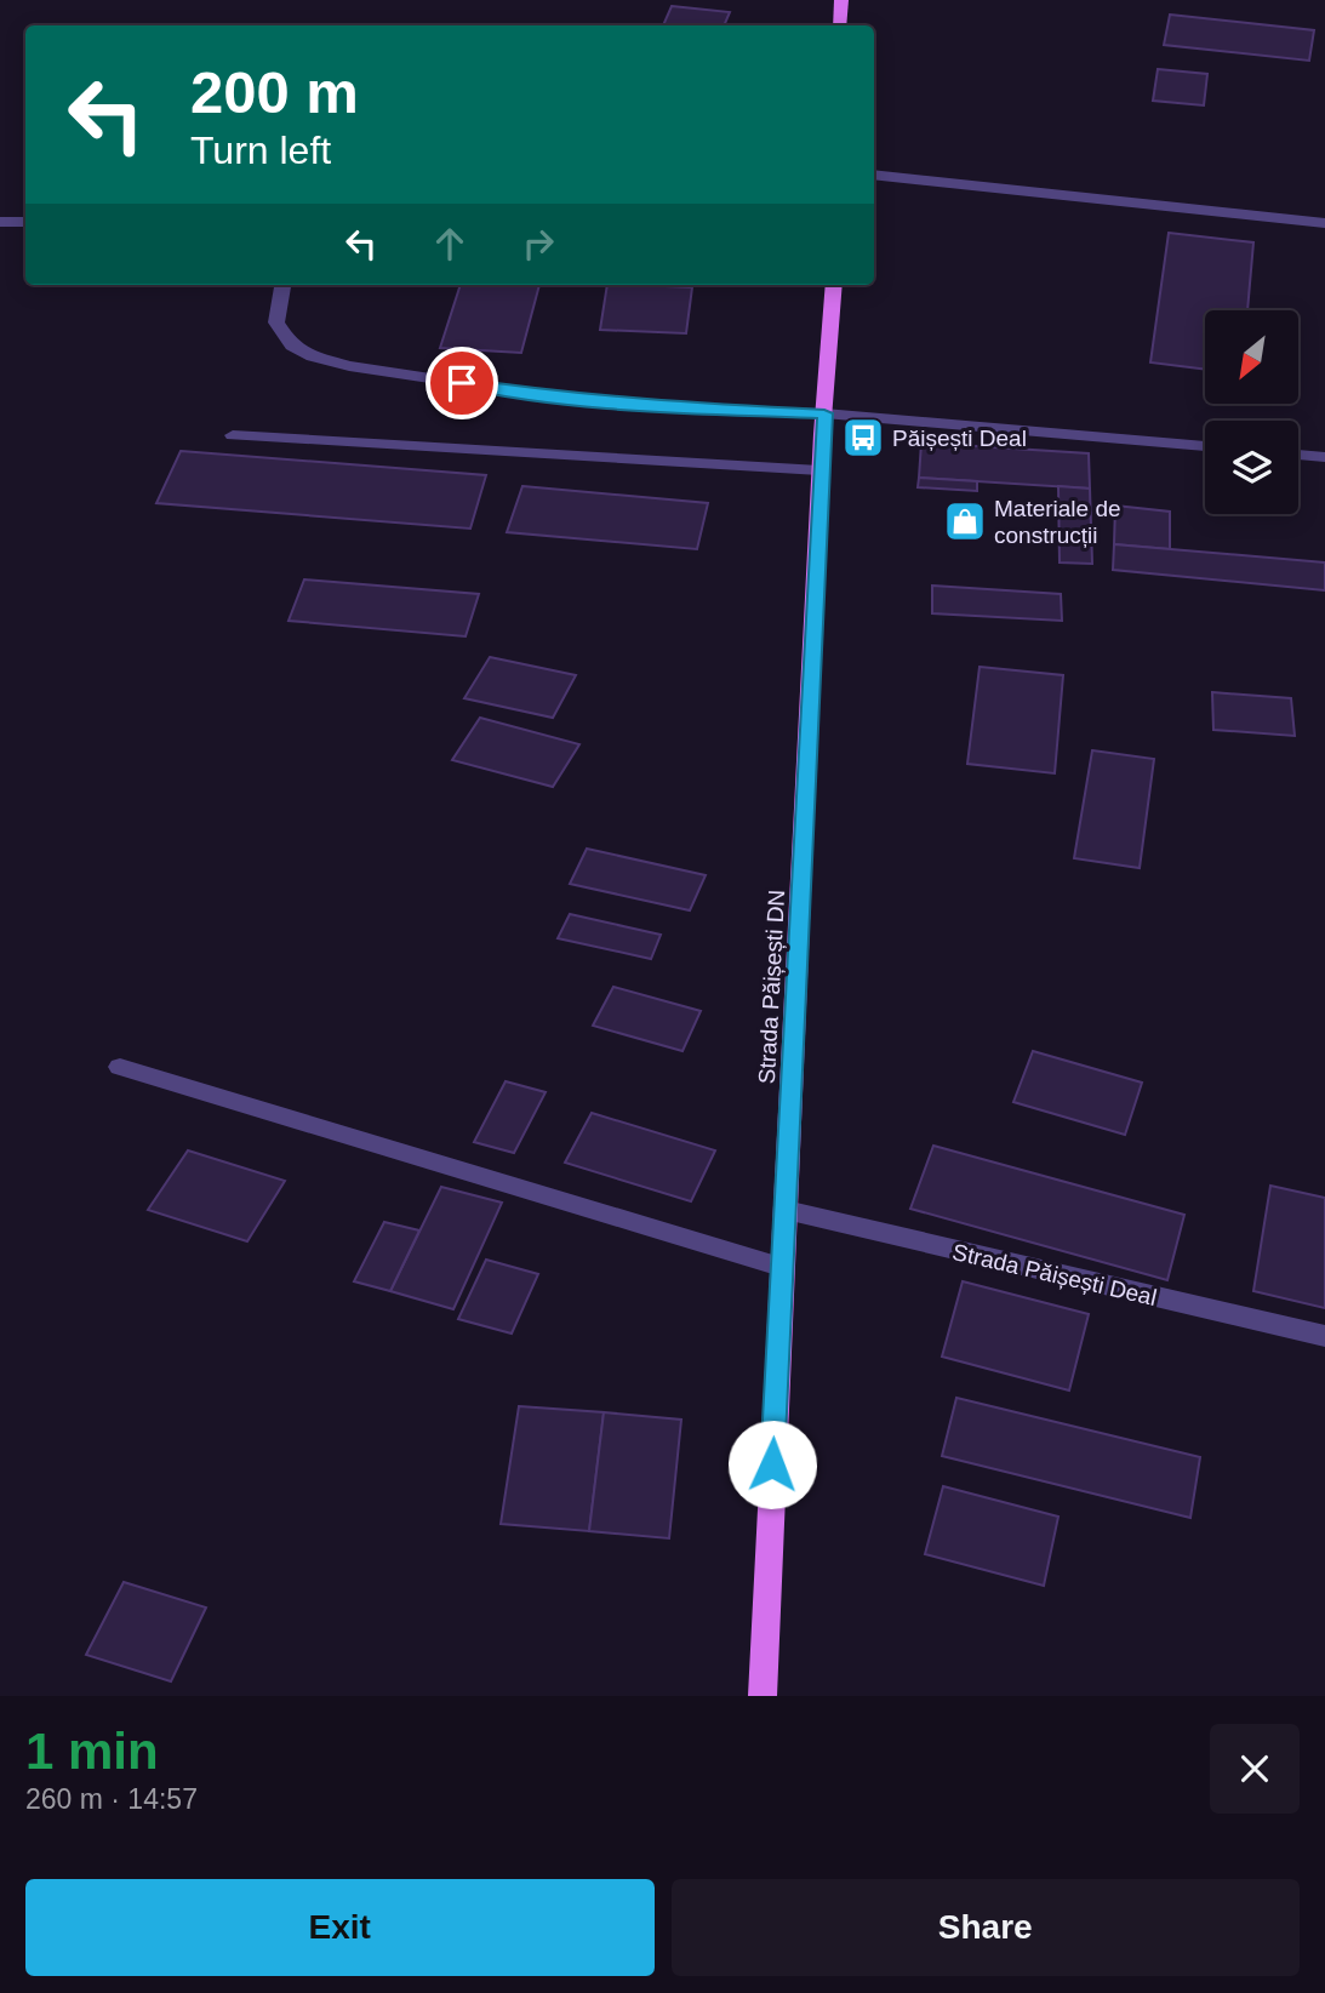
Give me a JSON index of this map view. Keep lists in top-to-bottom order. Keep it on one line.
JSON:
{"streets":{"main road":["Strada Păișești DN"],"street":["Strada Păișești Deal"]},"crossings":[["Strada Păișești DN","Strada Păișești Deal"]],"places":{"bus stop":["Păișești Deal"],"shop":["Materiale de construcții"]},"north":"bottom left","page":{"turn":["200 m","Turn left"],"heading":["1 min","260 m · 14:57"],"buttons":["Exit","Share"]}}
